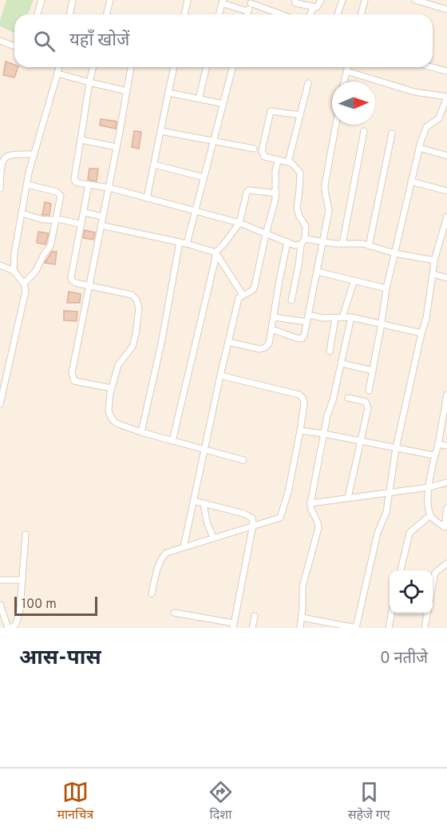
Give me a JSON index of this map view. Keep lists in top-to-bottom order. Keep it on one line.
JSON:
{"scale_bar":"100 m","north":"right","page":{"search":"यहाँ खोजें","scale":"100 m","heading":["आस-पास","0 नतीजे"],"nav":["मानचित्र","दिशा","सहेजे गए"]}}
